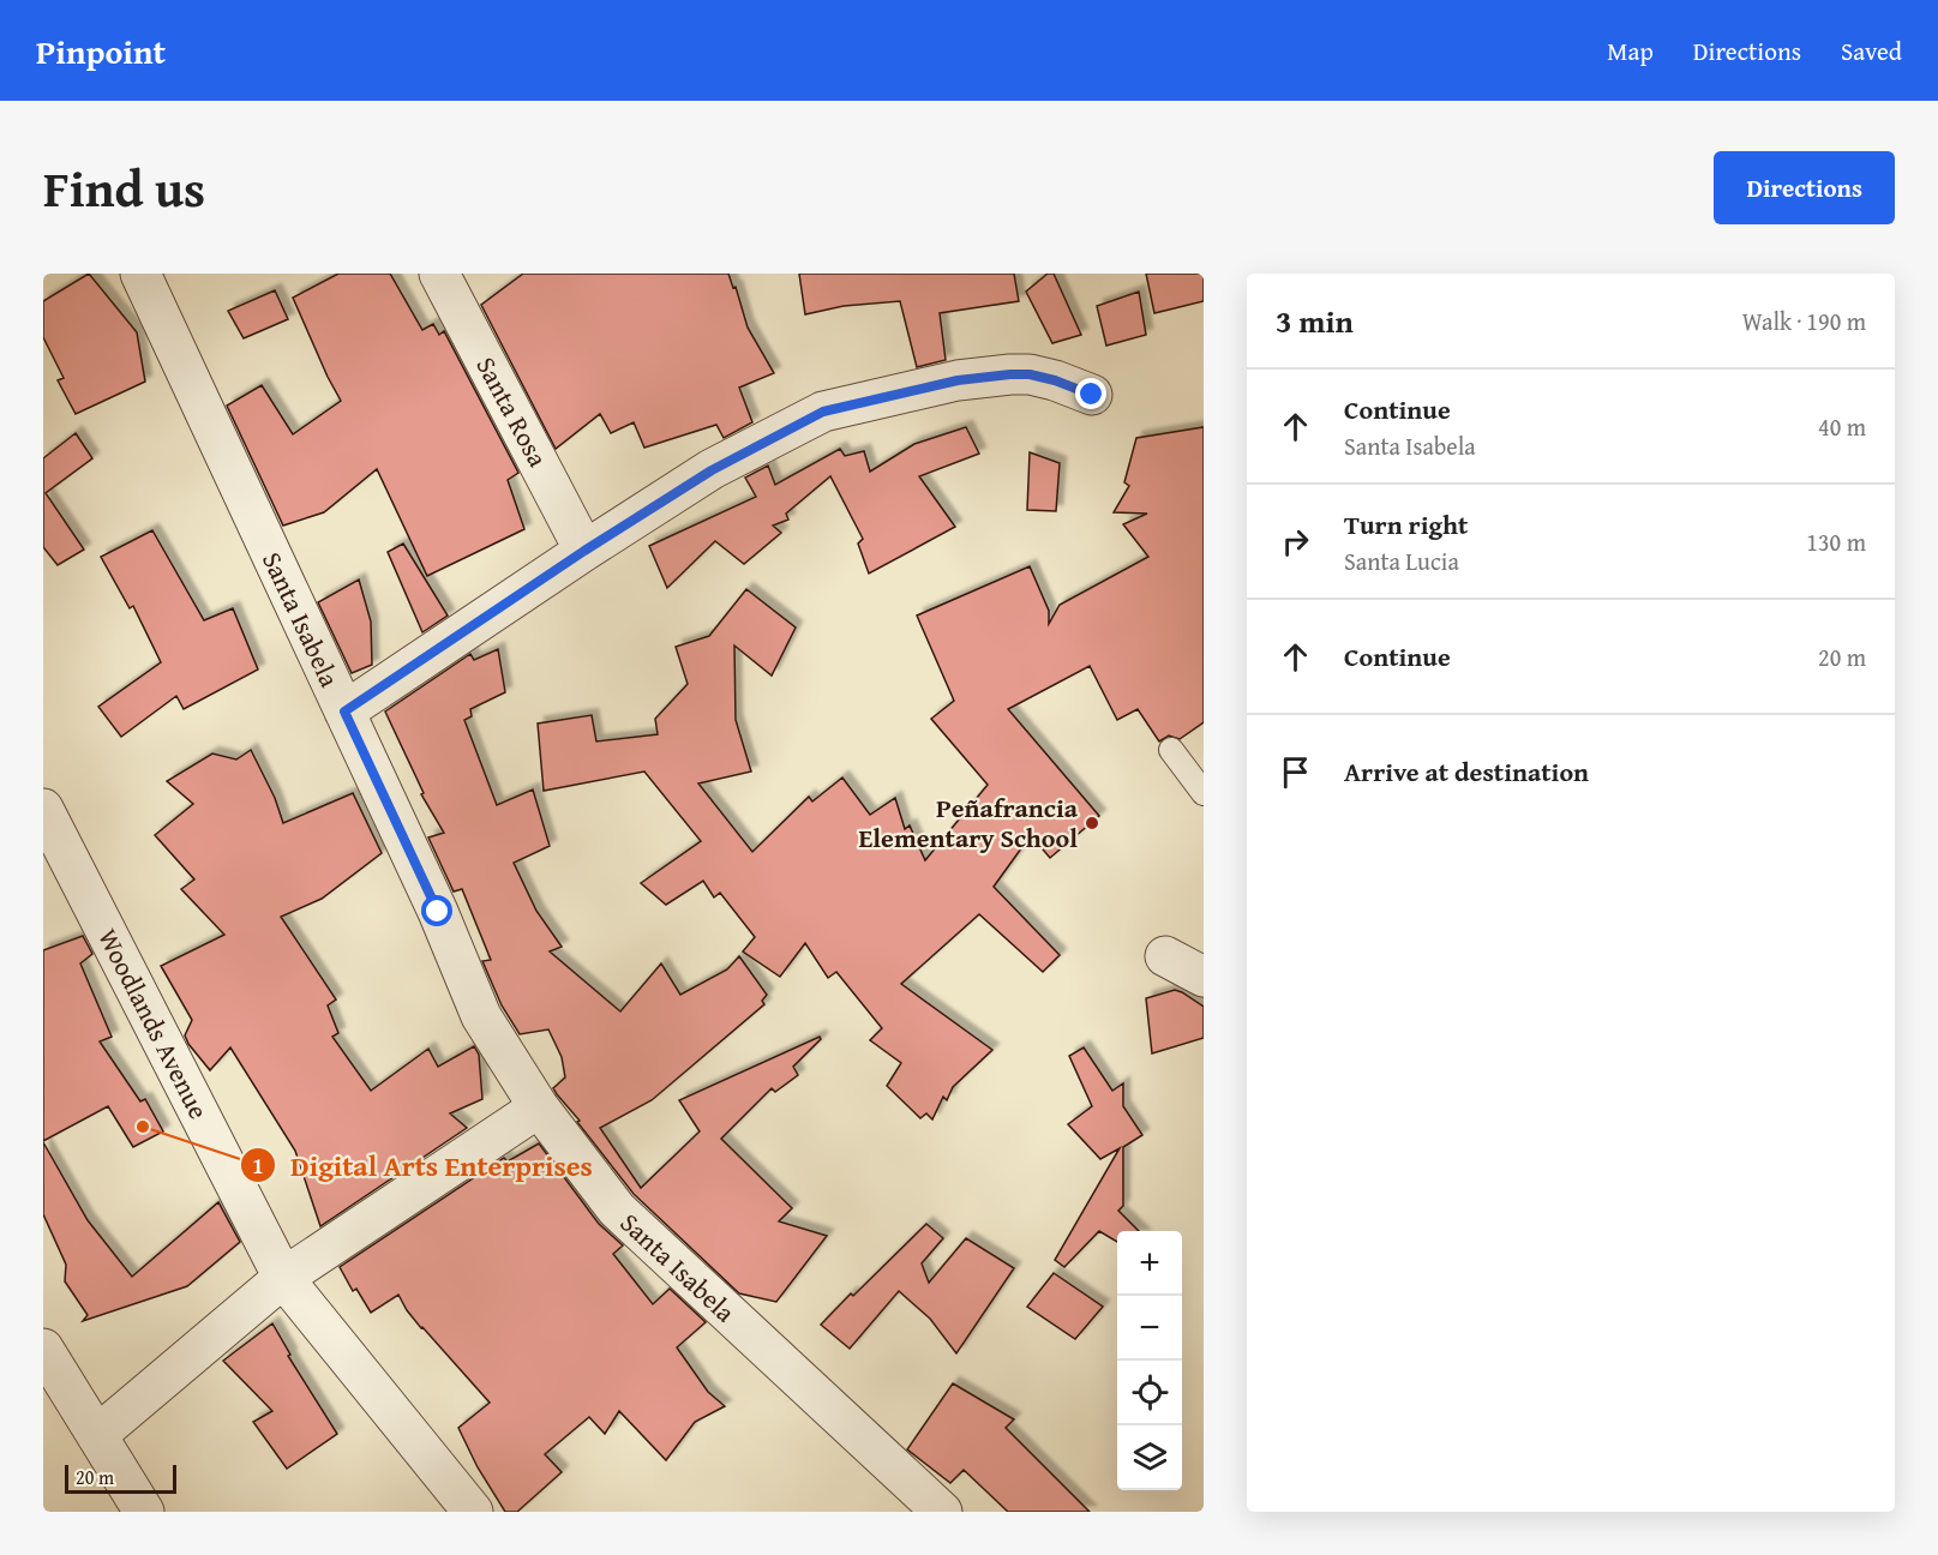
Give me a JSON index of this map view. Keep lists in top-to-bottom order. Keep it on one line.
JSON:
{"streets":{"street":["Santa Rosa","Santa Isabela","Woodlands Avenue"]},"places":["Peñafrancia Elementary School","Digital Arts Enterprises"],"scale_bar":"20 m","page":{"header":"Pinpoint","nav":["Map","Directions","Saved"],"title":"Find us","buttons":"Directions","heading":["3 min","Walk · 190 m"],"list":[["Continue","Santa Isabela","40 m"],["Turn right","Santa Lucia","130 m"],["Continue","20 m"],"Arrive at destination"],"map_buttons":["+","−"],"scale":"20 m"}}
